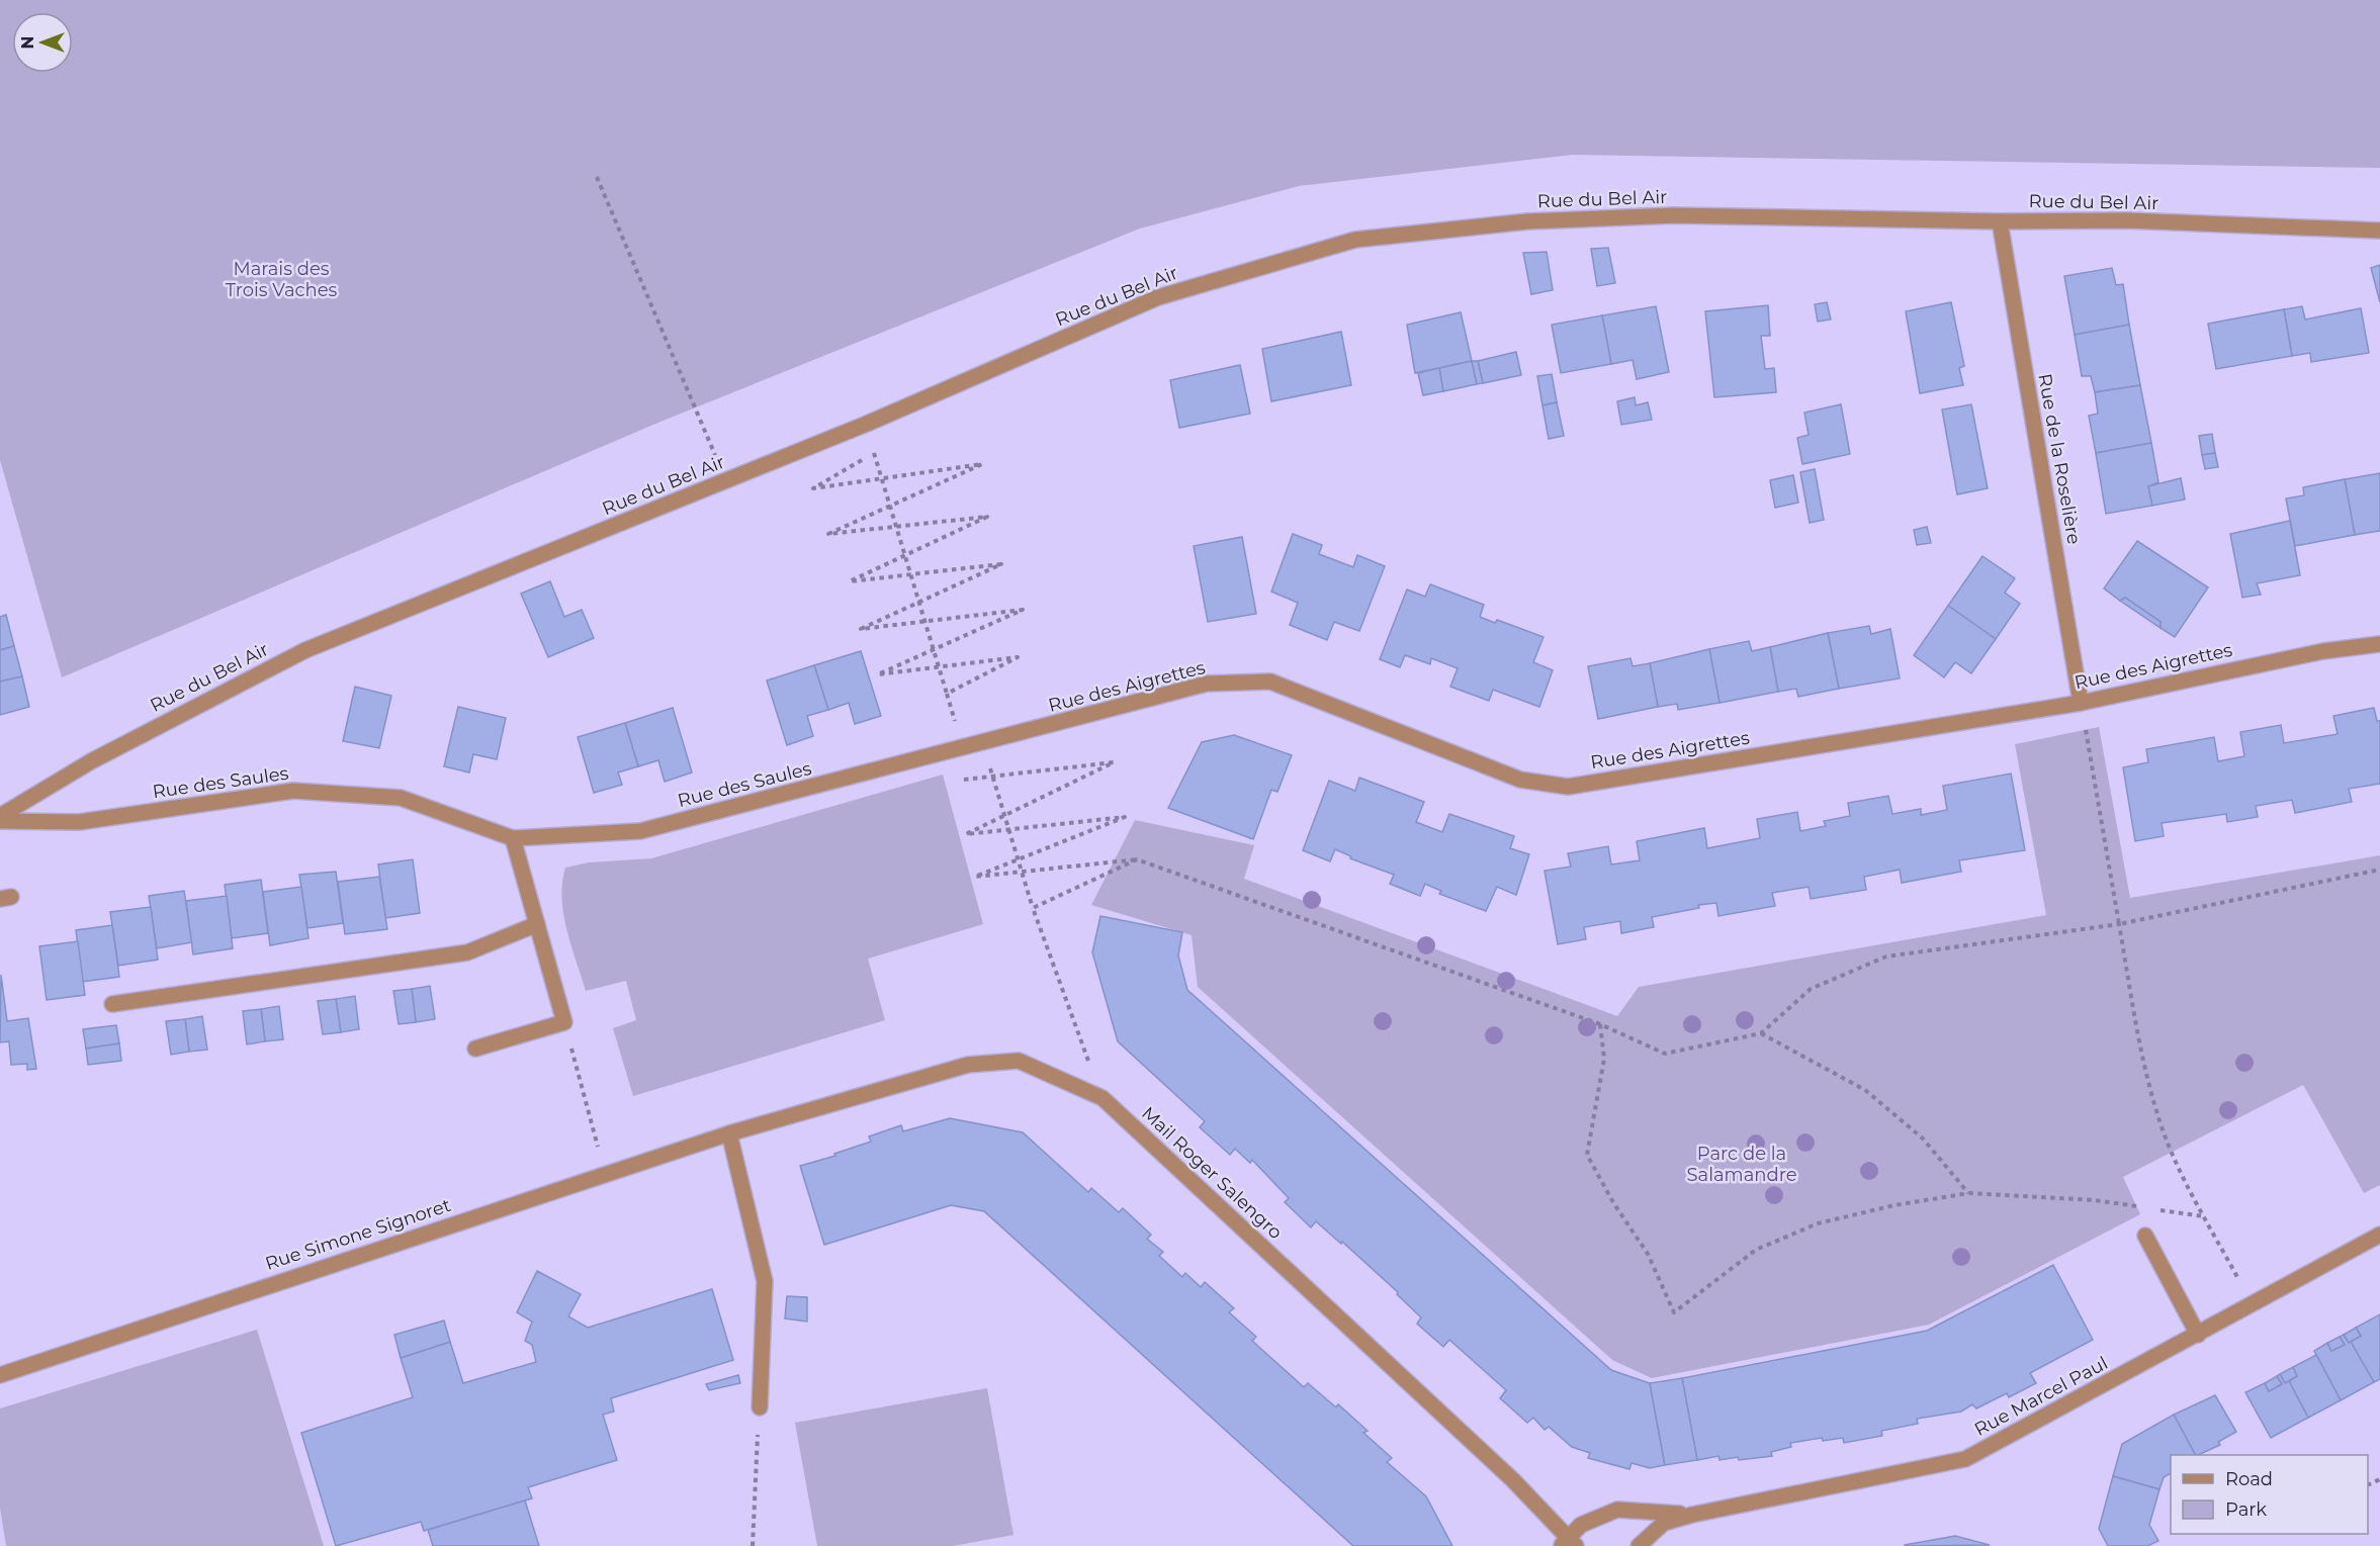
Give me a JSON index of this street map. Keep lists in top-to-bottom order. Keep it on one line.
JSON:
{"streets":{"street":["Rue du Bel Air","Rue de la Roselière","Rue des Aigrettes","Rue des Saules","Mail Roger Salengro","Rue Simone Signoret","Rue Marcel Paul"]},"crossings":[["Rue du Bel Air","Rue de la Roselière"],["Rue du Bel Air","Rue des Saules"],["Rue de la Roselière","Rue des Aigrettes"],["Rue des Aigrettes","Rue des Saules"],["Mail Roger Salengro","Rue Simone Signoret"],["Mail Roger Salengro","Rue Marcel Paul"]],"parks":["Marais des Trois Vaches","Parc de la Salamandre"],"legend":["Road","Park"],"north":"left"}
